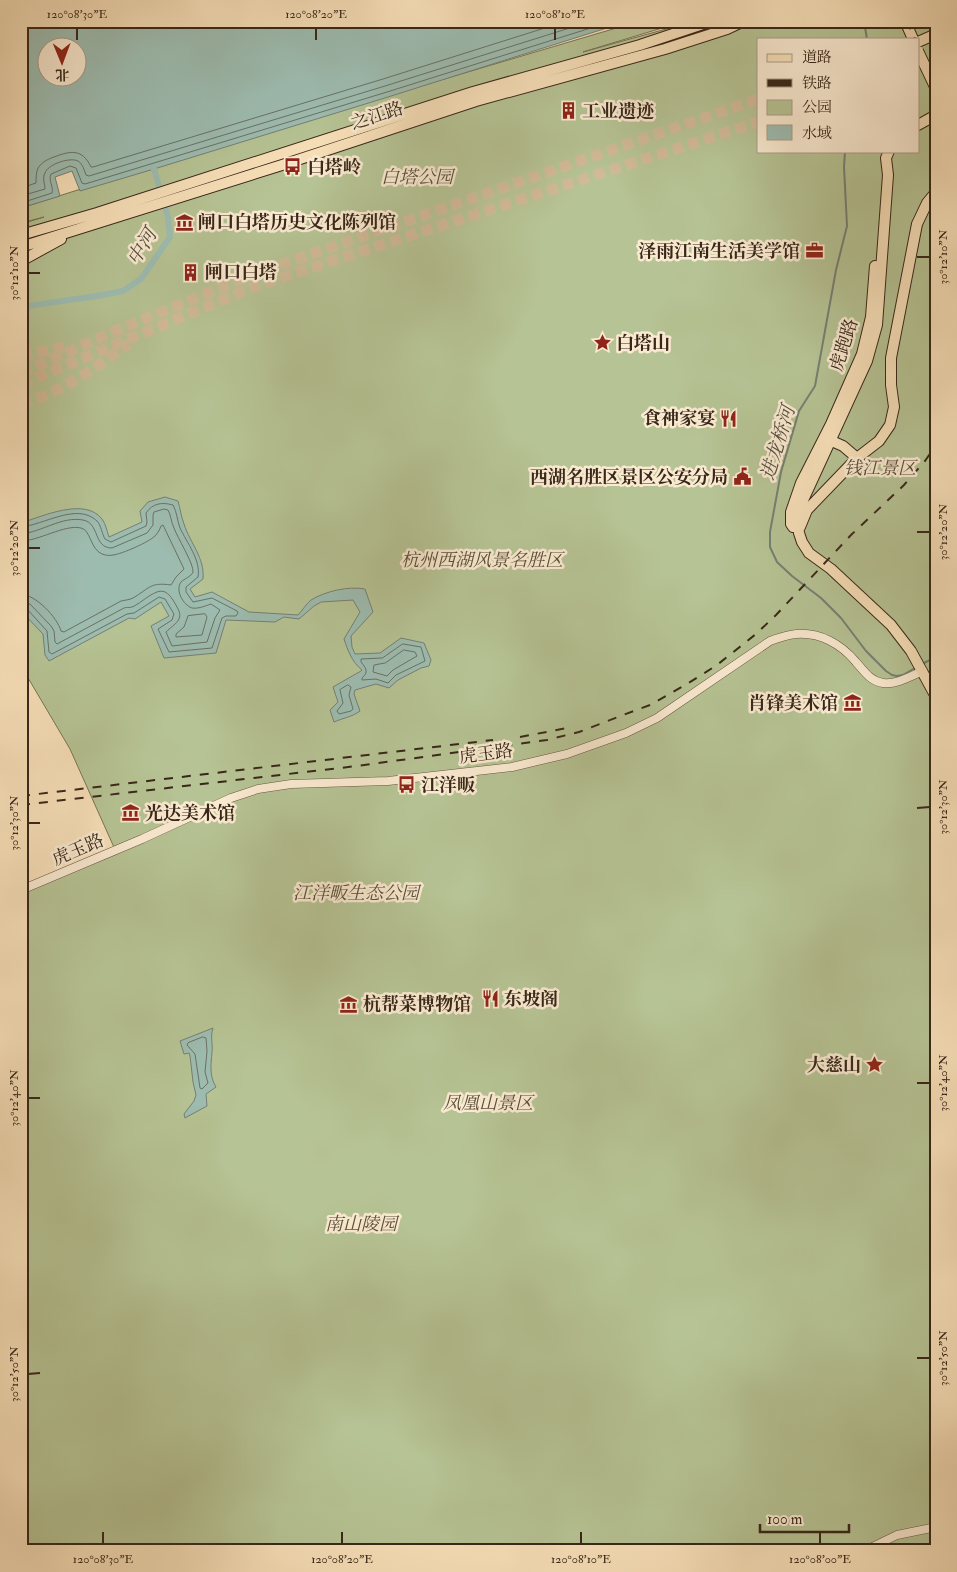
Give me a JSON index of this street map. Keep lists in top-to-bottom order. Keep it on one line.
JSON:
{"streets":{"main road":["之江路","虎跑路"],"street":["虎玉路"]},"water":["中河","进龙桥河"],"parks":["白塔公园","钱江景区","杭州西湖风景名胜区","江洋畈生态公园","凤凰山景区","南山陵园"],"places":{"building":["工业遗迹","闸口白塔"],"bus stop":["白塔岭","江洋畈"],"museum":["闸口白塔历史文化陈列馆","肖锋美术馆","光达美术馆","杭帮菜博物馆"],"office":["泽雨江南生活美学馆"],"place":["白塔山","大慈山"],"restaurant":["食神家宴","东坡阁"],"public building":["西湖名胜区景区公安分局"]},"legend":["道路","铁路","公园","水域"],"scale_bar":"100 m","north":"bottom","coordinates":["120°08'30\"E","120°08'20\"E","120°08'10\"E","30°12'10\"N","30°12'20\"N","30°12'30\"N","30°12'40\"N","30°12'50\"N","120°08'00\"E"]}
